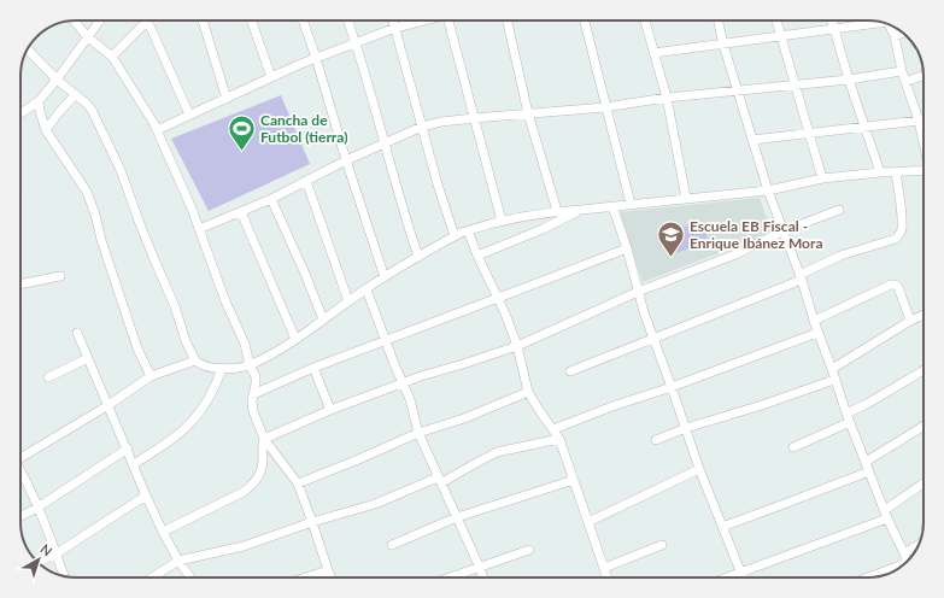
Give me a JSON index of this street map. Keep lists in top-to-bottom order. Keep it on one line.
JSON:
{"places":{"sports":["Cancha de Futbol (tierra)"],"school or university":["Escuela EB Fiscal - Enrique Ibánez Mora"]},"north":"top right"}
